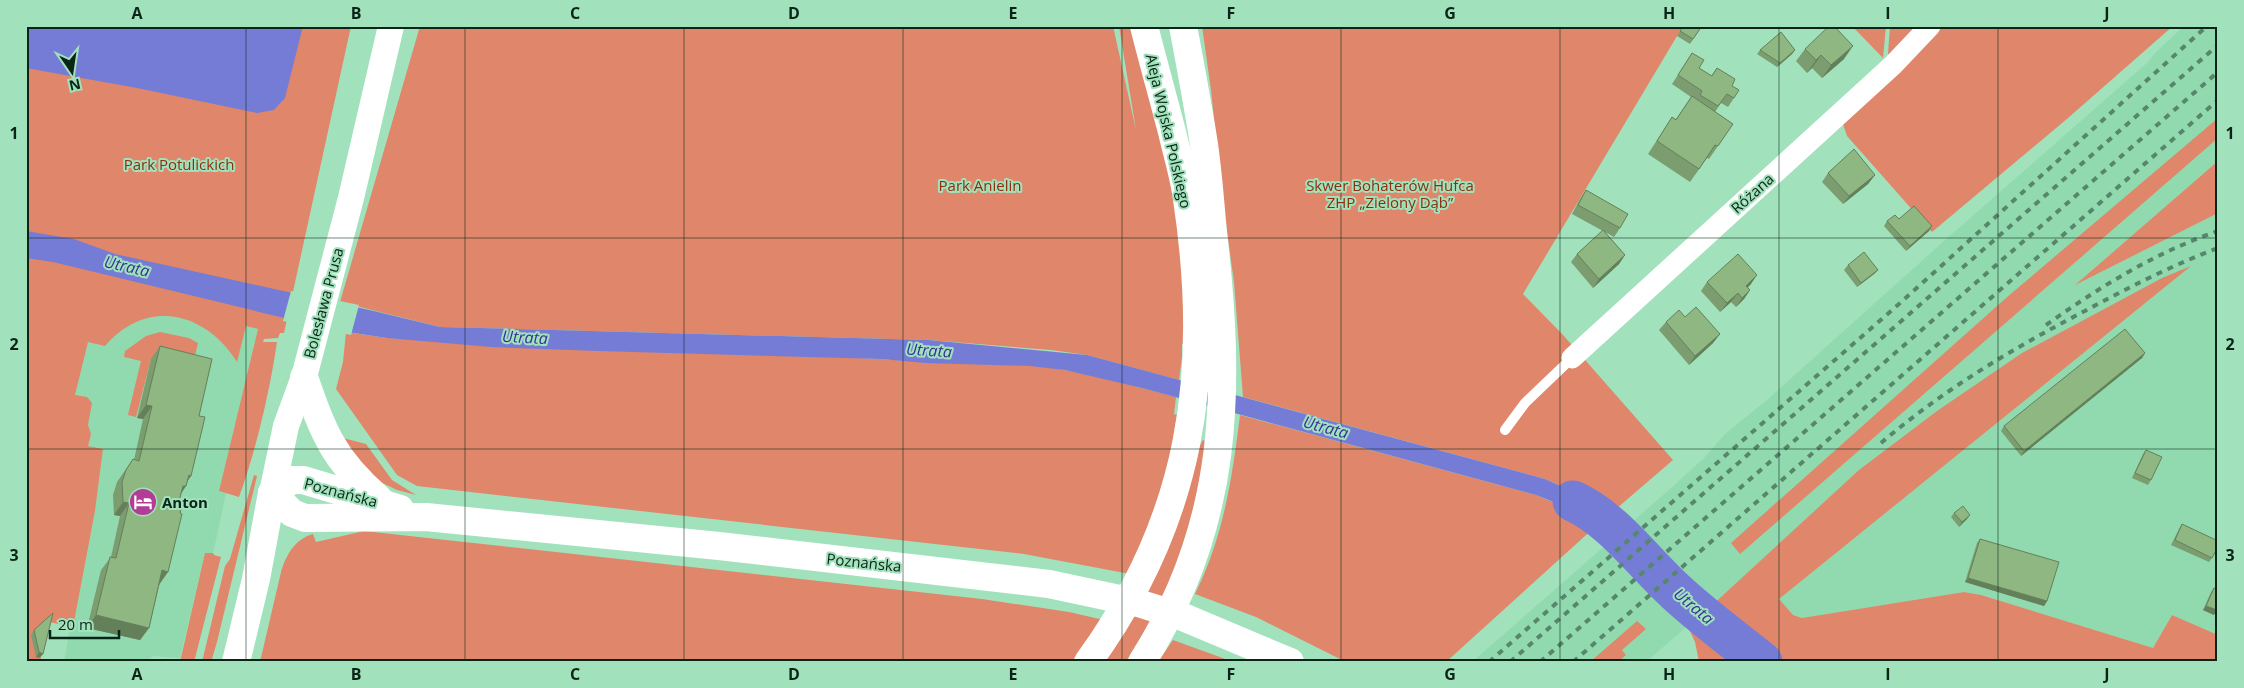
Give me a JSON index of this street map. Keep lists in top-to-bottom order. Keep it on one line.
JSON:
{"streets":{"main road":["Aleja Wojska Polskiego","Bolesława Prusa","Poznańska"],"street":["Różana"]},"crossings":[["Bolesława Prusa","Poznańska"]],"water":["Utrata"],"parks":["Park Potulickich","Park Anielin","Skwer Bohaterów Hufca ZHP „Zielony Dąb”"],"places":{"hotel":["Anton"]},"scale_bar":"20 m","north":"bottom","grid":{"columns":["A","B","C","D","E","F","G","H","I","J"],"rows":["1","2","3"]}}
